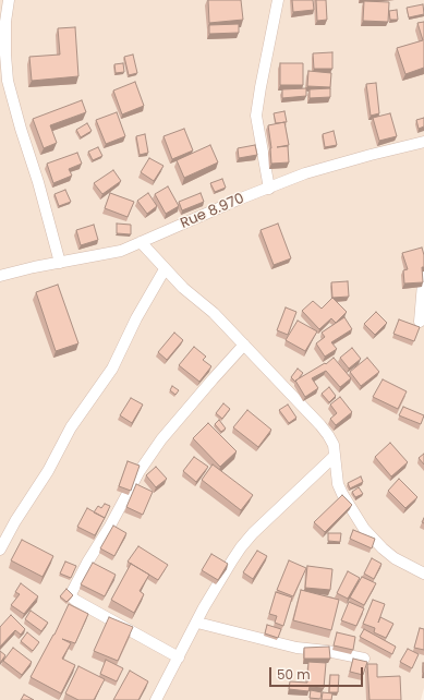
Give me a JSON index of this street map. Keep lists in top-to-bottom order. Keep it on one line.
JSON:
{"streets":{"street":["Rue 8.970"]},"scale_bar":"50 m"}
